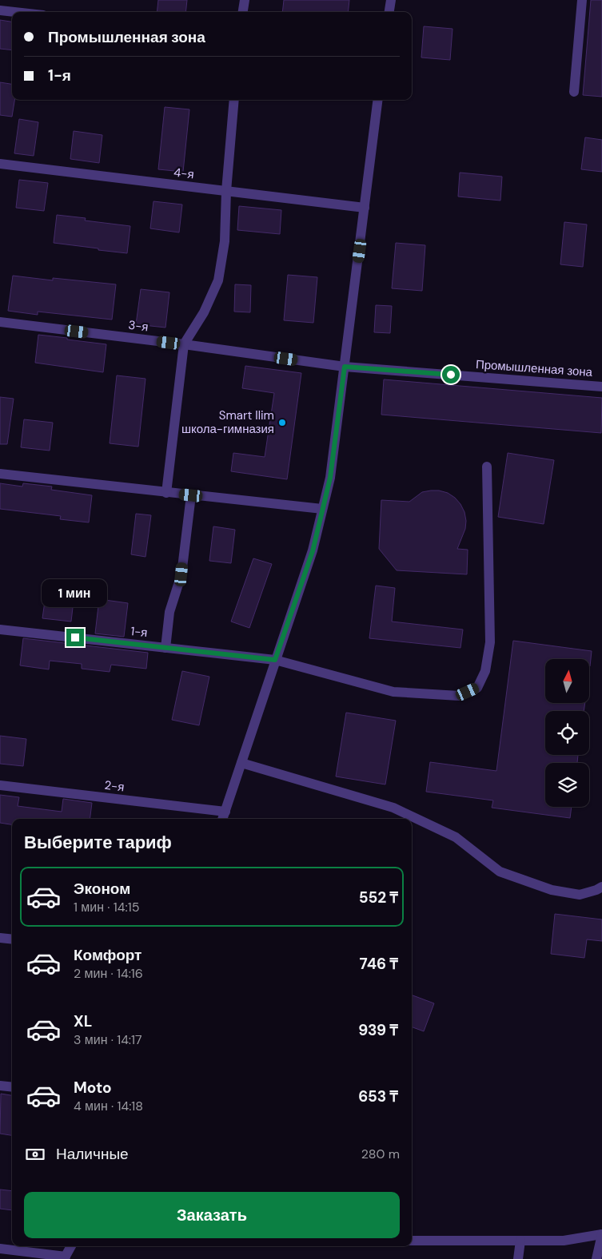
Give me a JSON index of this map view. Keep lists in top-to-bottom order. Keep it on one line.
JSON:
{"streets":{"street":["4-я","3-я","Промышленная зона","1-я","2-я"]},"crossings":[["3-я","Промышленная зона"]],"places":["Smart llim школа-гимназия"],"north":"top","page":{"banner":["Промышленная зона","1-я"],"bubble":"1 мин","heading":"Выберите тариф","list":[{"name":"Эконом","note":"1 мин · 14:15","value":"552 ₸"},{"name":"Комфорт","note":"2 мин · 14:16","value":"746 ₸"},{"name":"XL","note":"3 мин · 14:17","value":"939 ₸"},{"name":"Moto","note":"4 мин · 14:18","value":"653 ₸"}],"pay":["Наличные","280 m"],"buttons":"Заказать"}}
